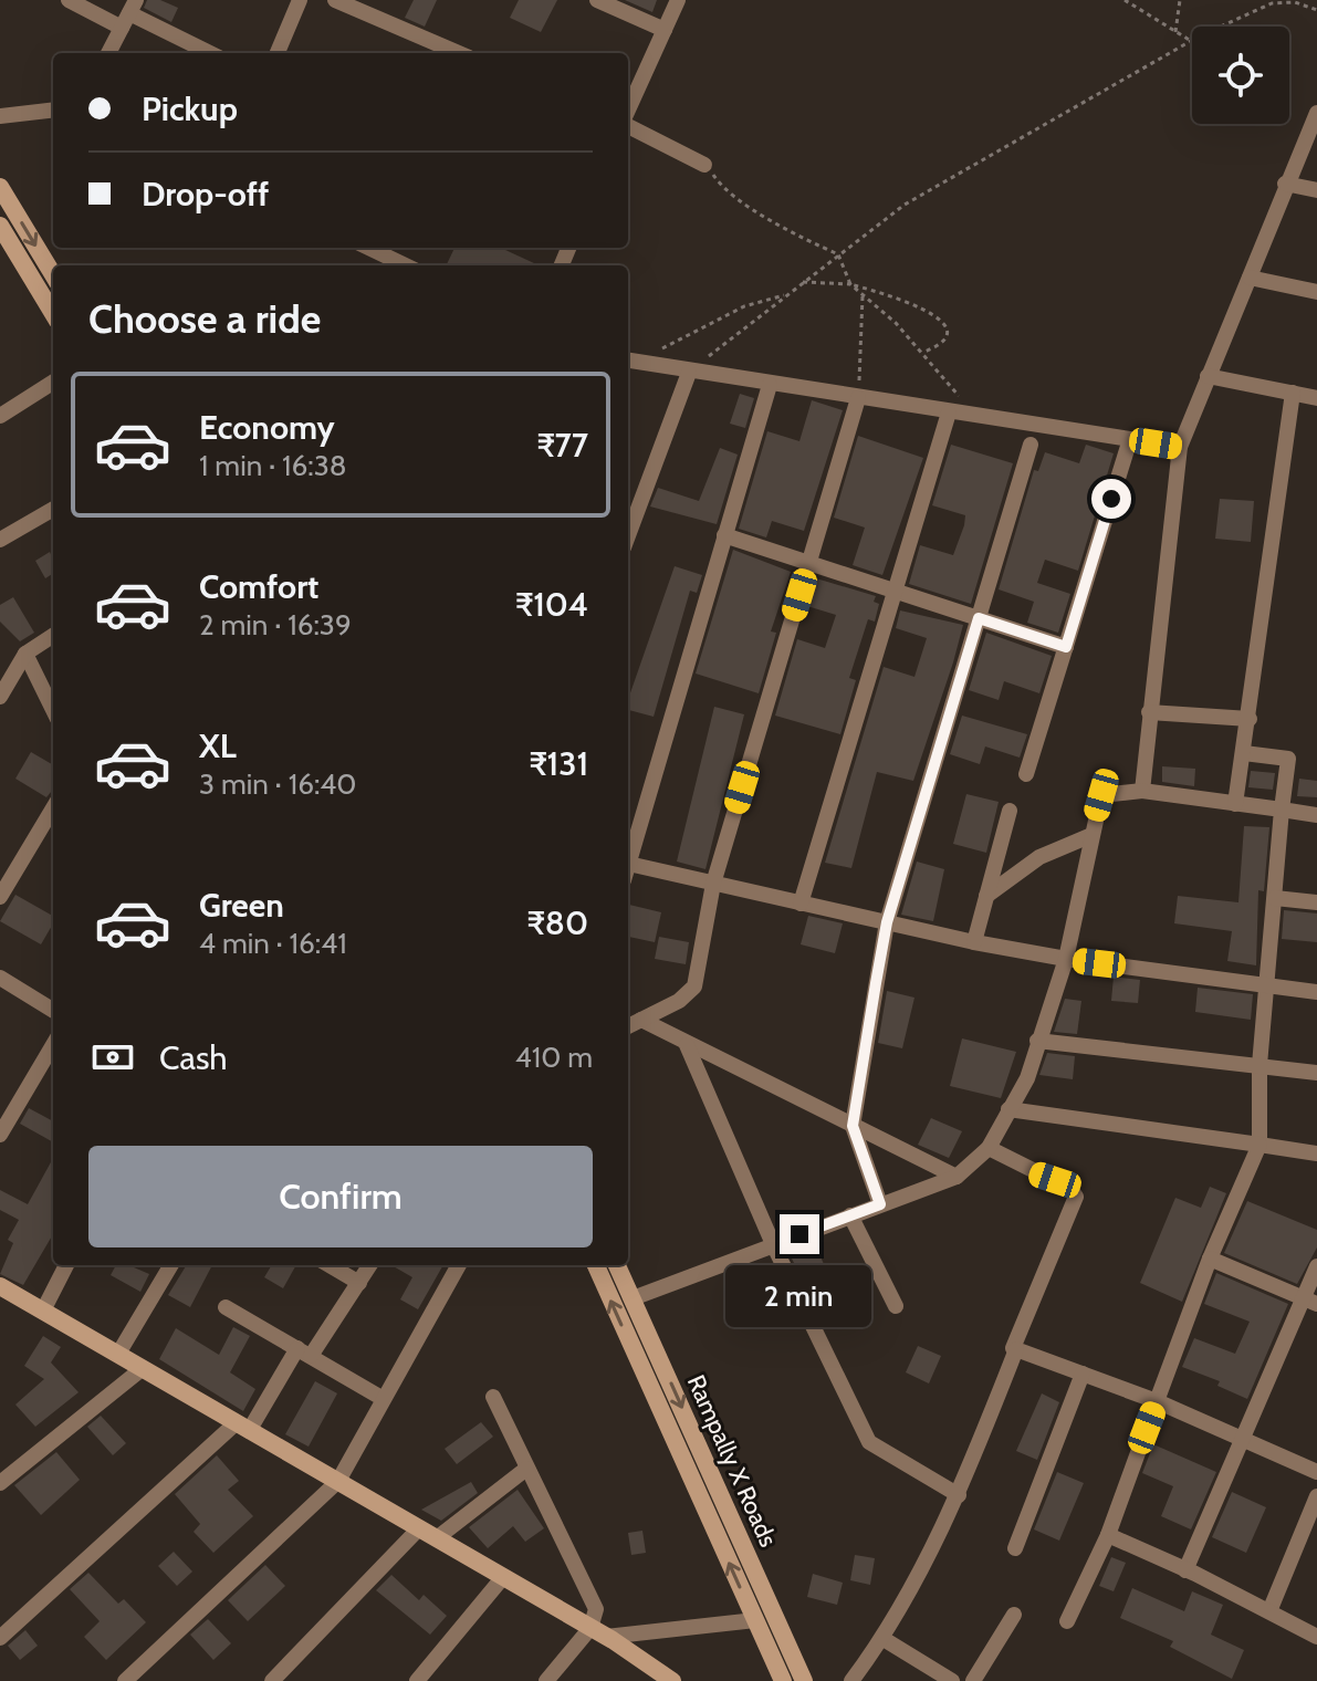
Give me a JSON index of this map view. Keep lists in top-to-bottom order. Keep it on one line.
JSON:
{"streets":{"main road":["Rampally X Roads"]},"page":{"banner":["Pickup","Drop-off"],"heading":"Choose a ride","list":[{"name":"Economy","note":"1 min · 16:38","value":"₹77"},{"name":"Comfort","note":"2 min · 16:39","value":"₹104"},{"name":"XL","note":"3 min · 16:40","value":"₹131"},{"name":"Green","note":"4 min · 16:41","value":"₹80"}],"pay":["Cash","410 m"],"buttons":"Confirm","bubble":"2 min"}}
